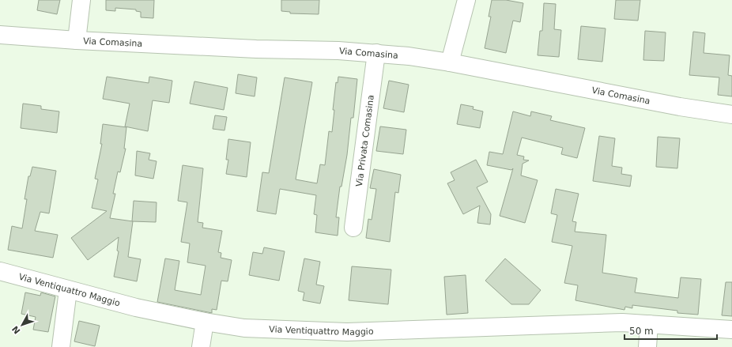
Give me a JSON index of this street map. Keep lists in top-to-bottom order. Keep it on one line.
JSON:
{"streets":{"street":["Via Comasina","Via Privata Comasina","Via Ventiquattro Maggio"]},"crossings":[["Via Comasina","Via Privata Comasina"]],"scale_bar":"50 m","north":"bottom left"}
